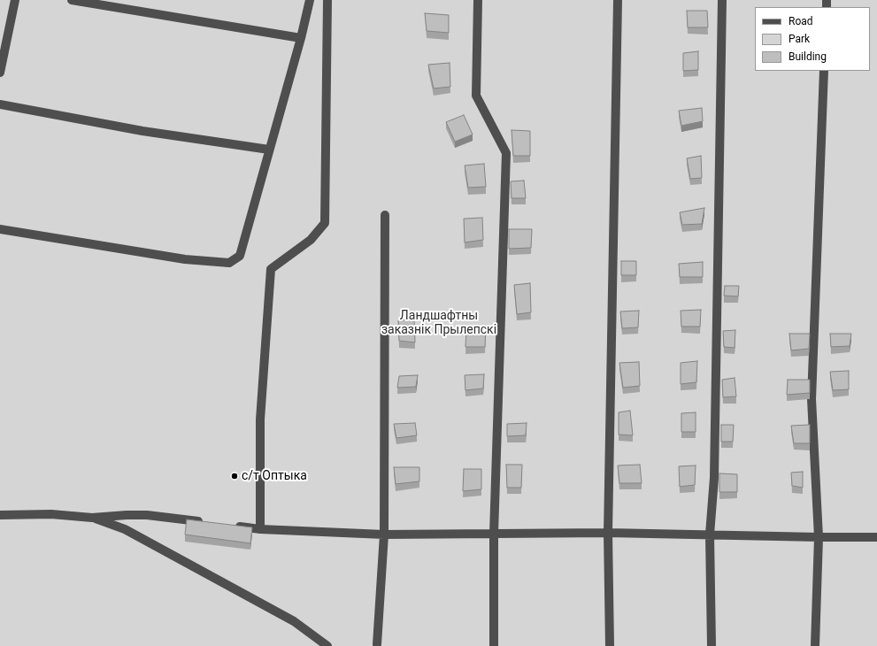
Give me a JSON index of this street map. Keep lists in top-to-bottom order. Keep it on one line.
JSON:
{"parks":["Ландшафтны заказнік Прылепскі"],"places":["с/т Оптыка"],"legend":["Road","Park","Building"]}
